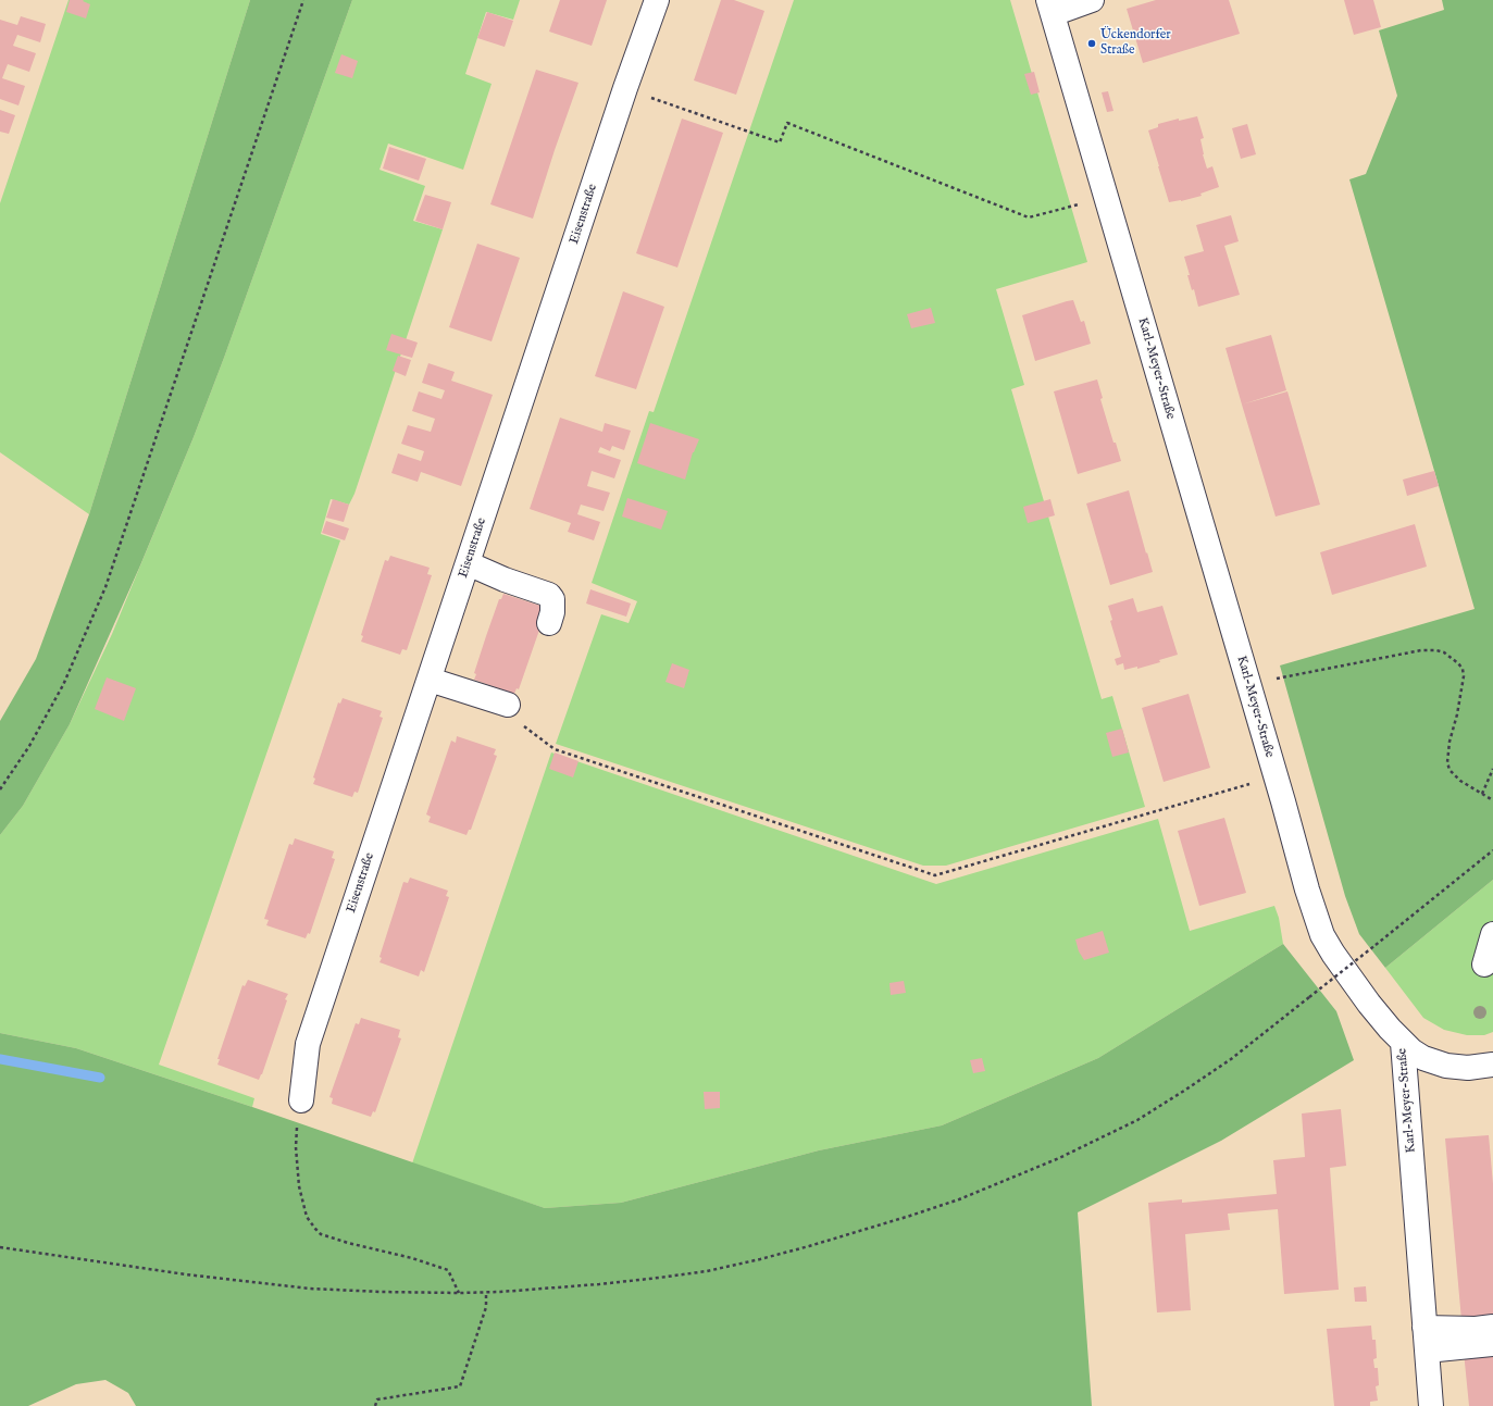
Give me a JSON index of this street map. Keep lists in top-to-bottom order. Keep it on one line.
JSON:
{"streets":{"street":["Eisenstraße","Karl-Meyer-Straße"]},"places":["Ückendorfer Straße"]}
